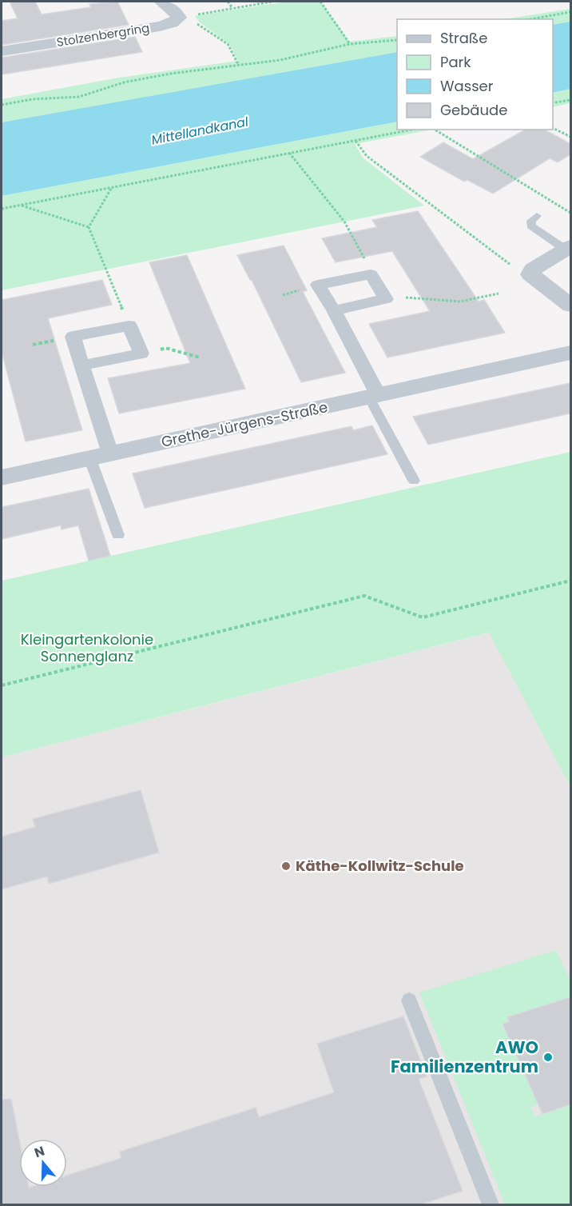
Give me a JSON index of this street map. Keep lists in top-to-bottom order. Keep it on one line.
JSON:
{"streets":{"street":["Stolzenbergring","Grethe-Jürgens-Straße"]},"water":["Mittellandkanal"],"parks":["Kleingartenkolonie Sonnenglanz"],"places":["Käthe-Kollwitz-Schule","AWO Familienzentrum"],"legend":["Straße","Park","Wasser","Gebäude"],"north":"top"}
